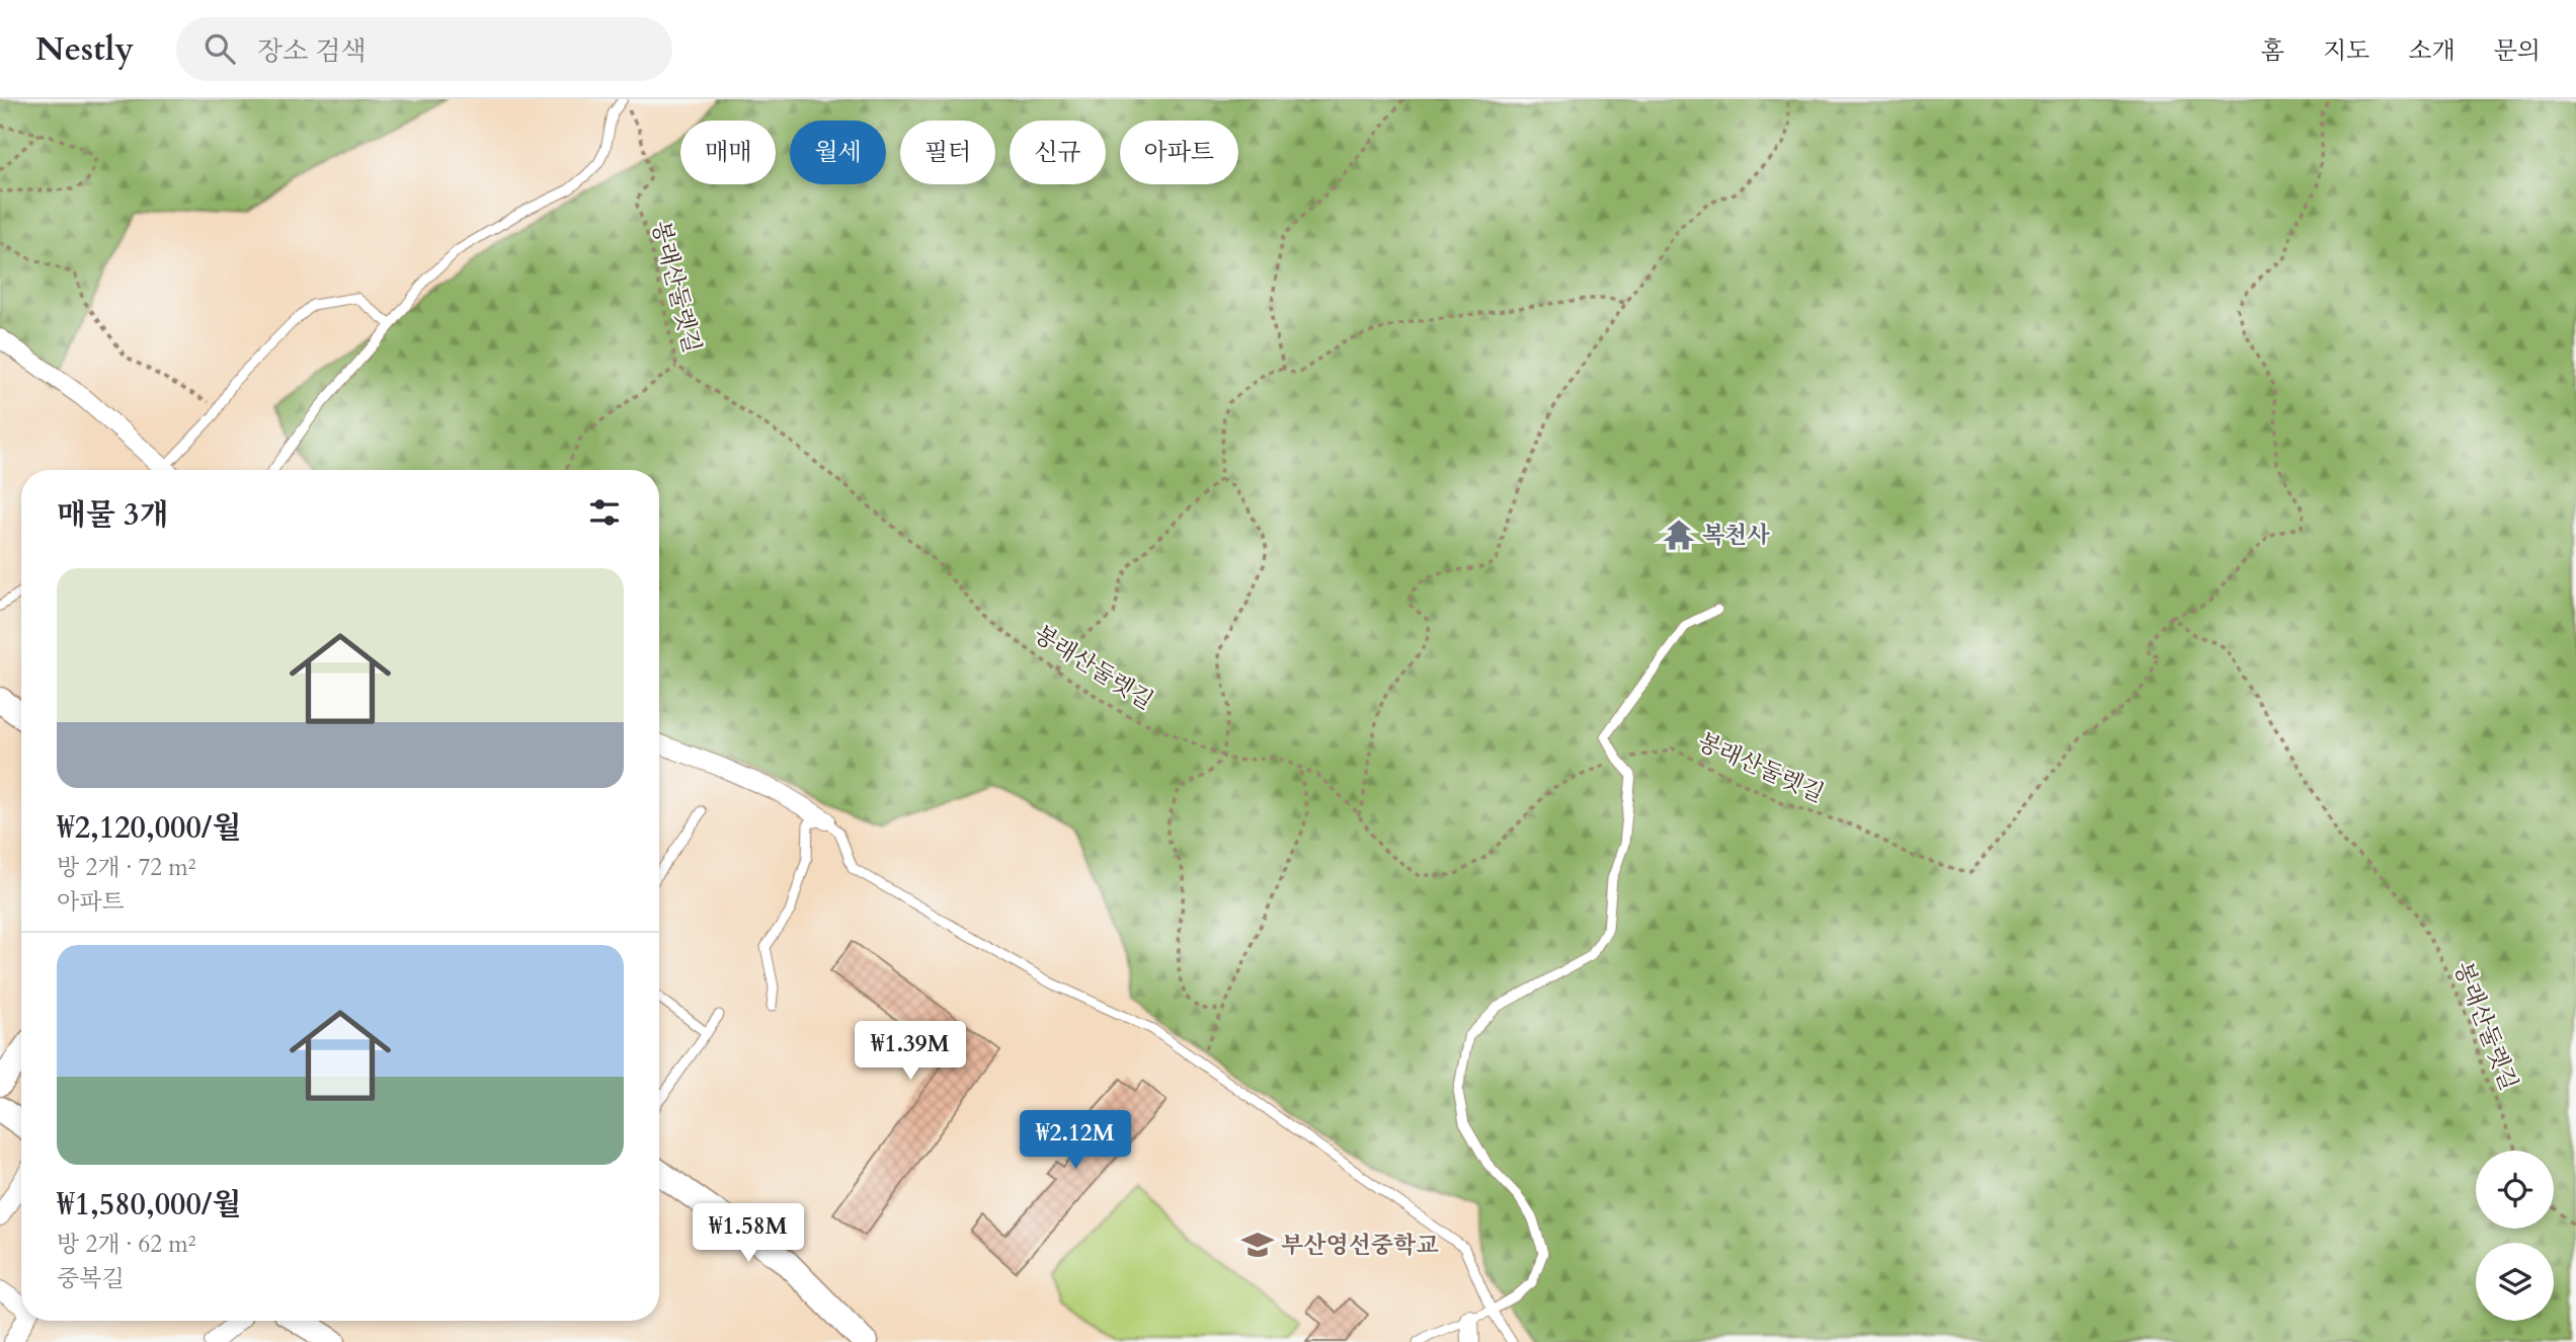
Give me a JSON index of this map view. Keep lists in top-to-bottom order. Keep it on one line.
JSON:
{"streets":{"path":["봉래산둘렛길"]},"places":{"temple":["복천사"],"school or university":["부산영선중학교"]},"page":{"header":"Nestly","search":"장소 검색","nav":["홈","지도","소개","문의"],"chip":["매매","월세","필터","신규","아파트"],"heading":"매물 3개","list":[{"name":"₩2,120,000/월","note":"방 2개 · 72 m² · 아파트"},{"name":"₩1,580,000/월","note":"방 2개 · 62 m² · 중복길"}],"price":["₩1.39M","₩2.12M","₩1.58M"]}}
